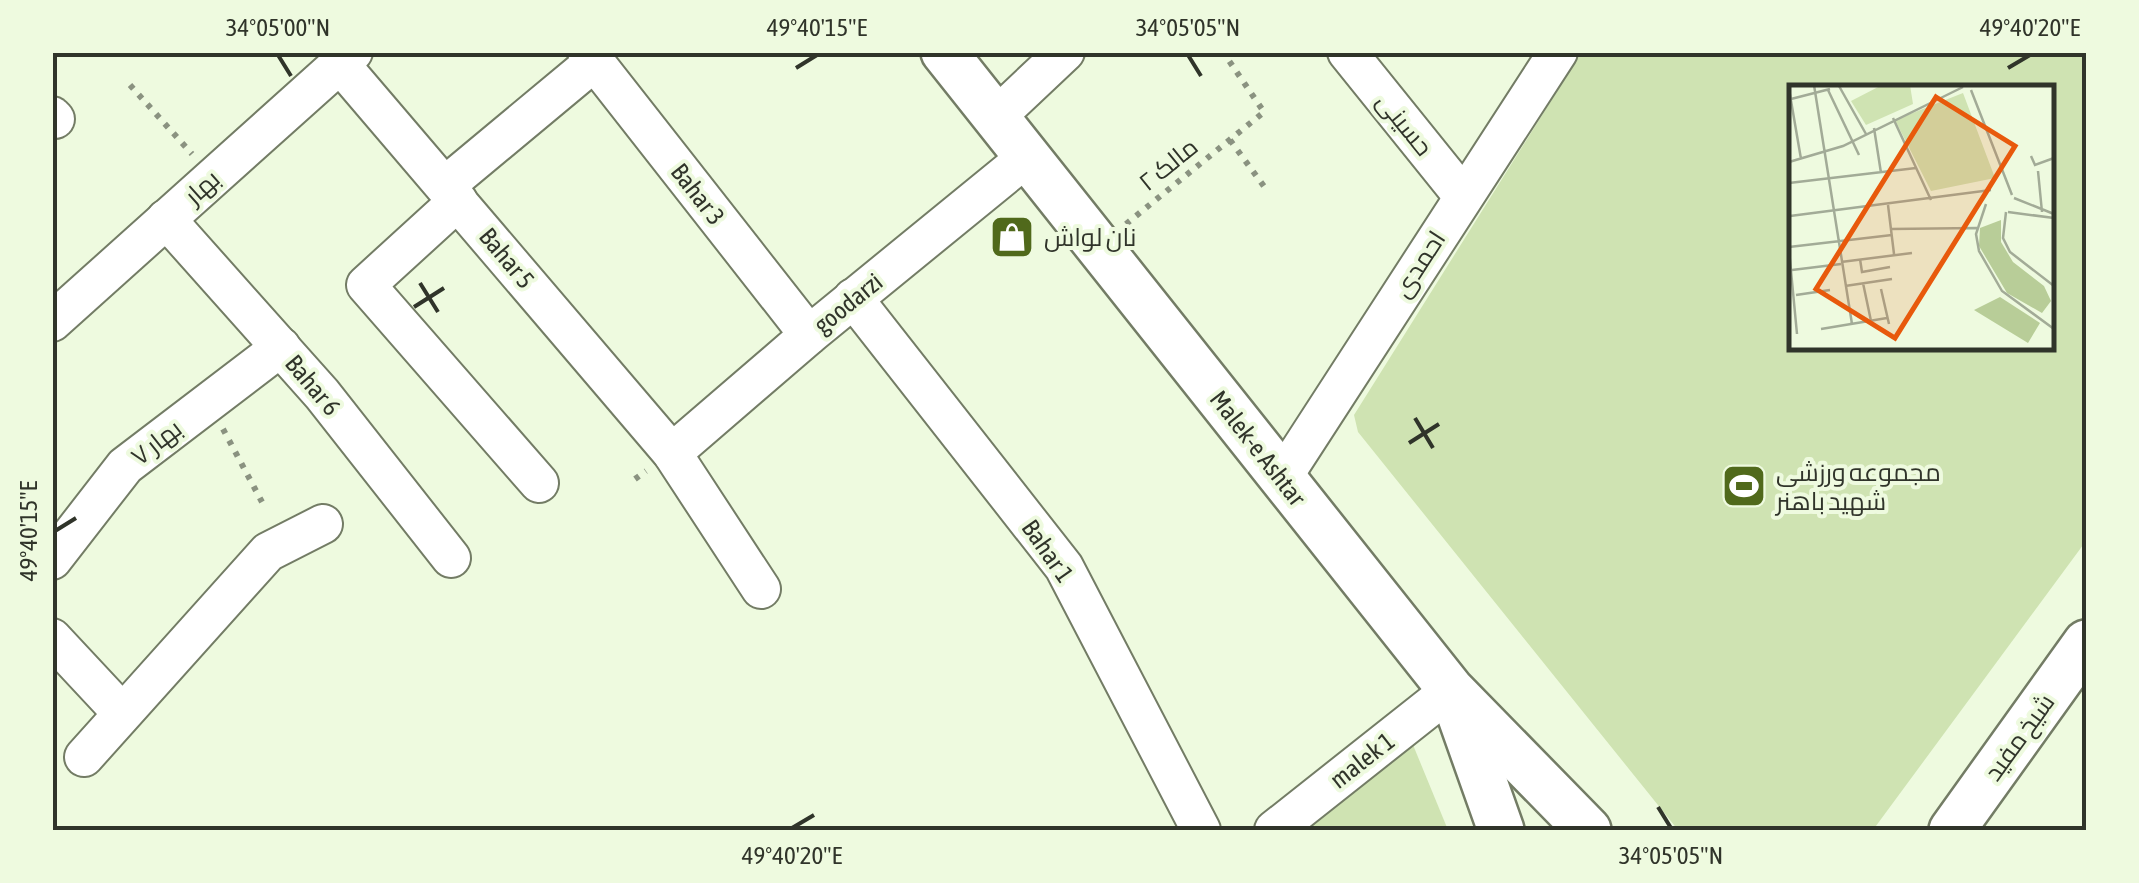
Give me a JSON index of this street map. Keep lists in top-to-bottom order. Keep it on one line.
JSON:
{"streets":{"street":["حسینی","بهار","Bahar 3","Bahar 5","احمدی","goodarzi","Bahar 6","بهار ۷","Malek-e Ashtar","Bahar 1","شیخ مفید","malek 1"],"path":["مالک ۲"]},"crossings":[["حسینی","احمدی"],["مالک ۲","Malek-e Ashtar"],["بهار","Bahar 5"],["بهار","Bahar 6"],["Bahar 3","goodarzi"],["Bahar 5","goodarzi"],["احمدی","Malek-e Ashtar"],["goodarzi","Malek-e Ashtar"],["goodarzi","Bahar 1"],["Bahar 6","بهار ۷"],["Malek-e Ashtar","malek 1"]],"places":{"shop":["نان لواش"],"sports":["مجموعه ورزشی شهید باهنر"]},"coordinates":["34°05'00\"N","49°40'15\"E","34°05'05\"N","49°40'20\"E"]}
